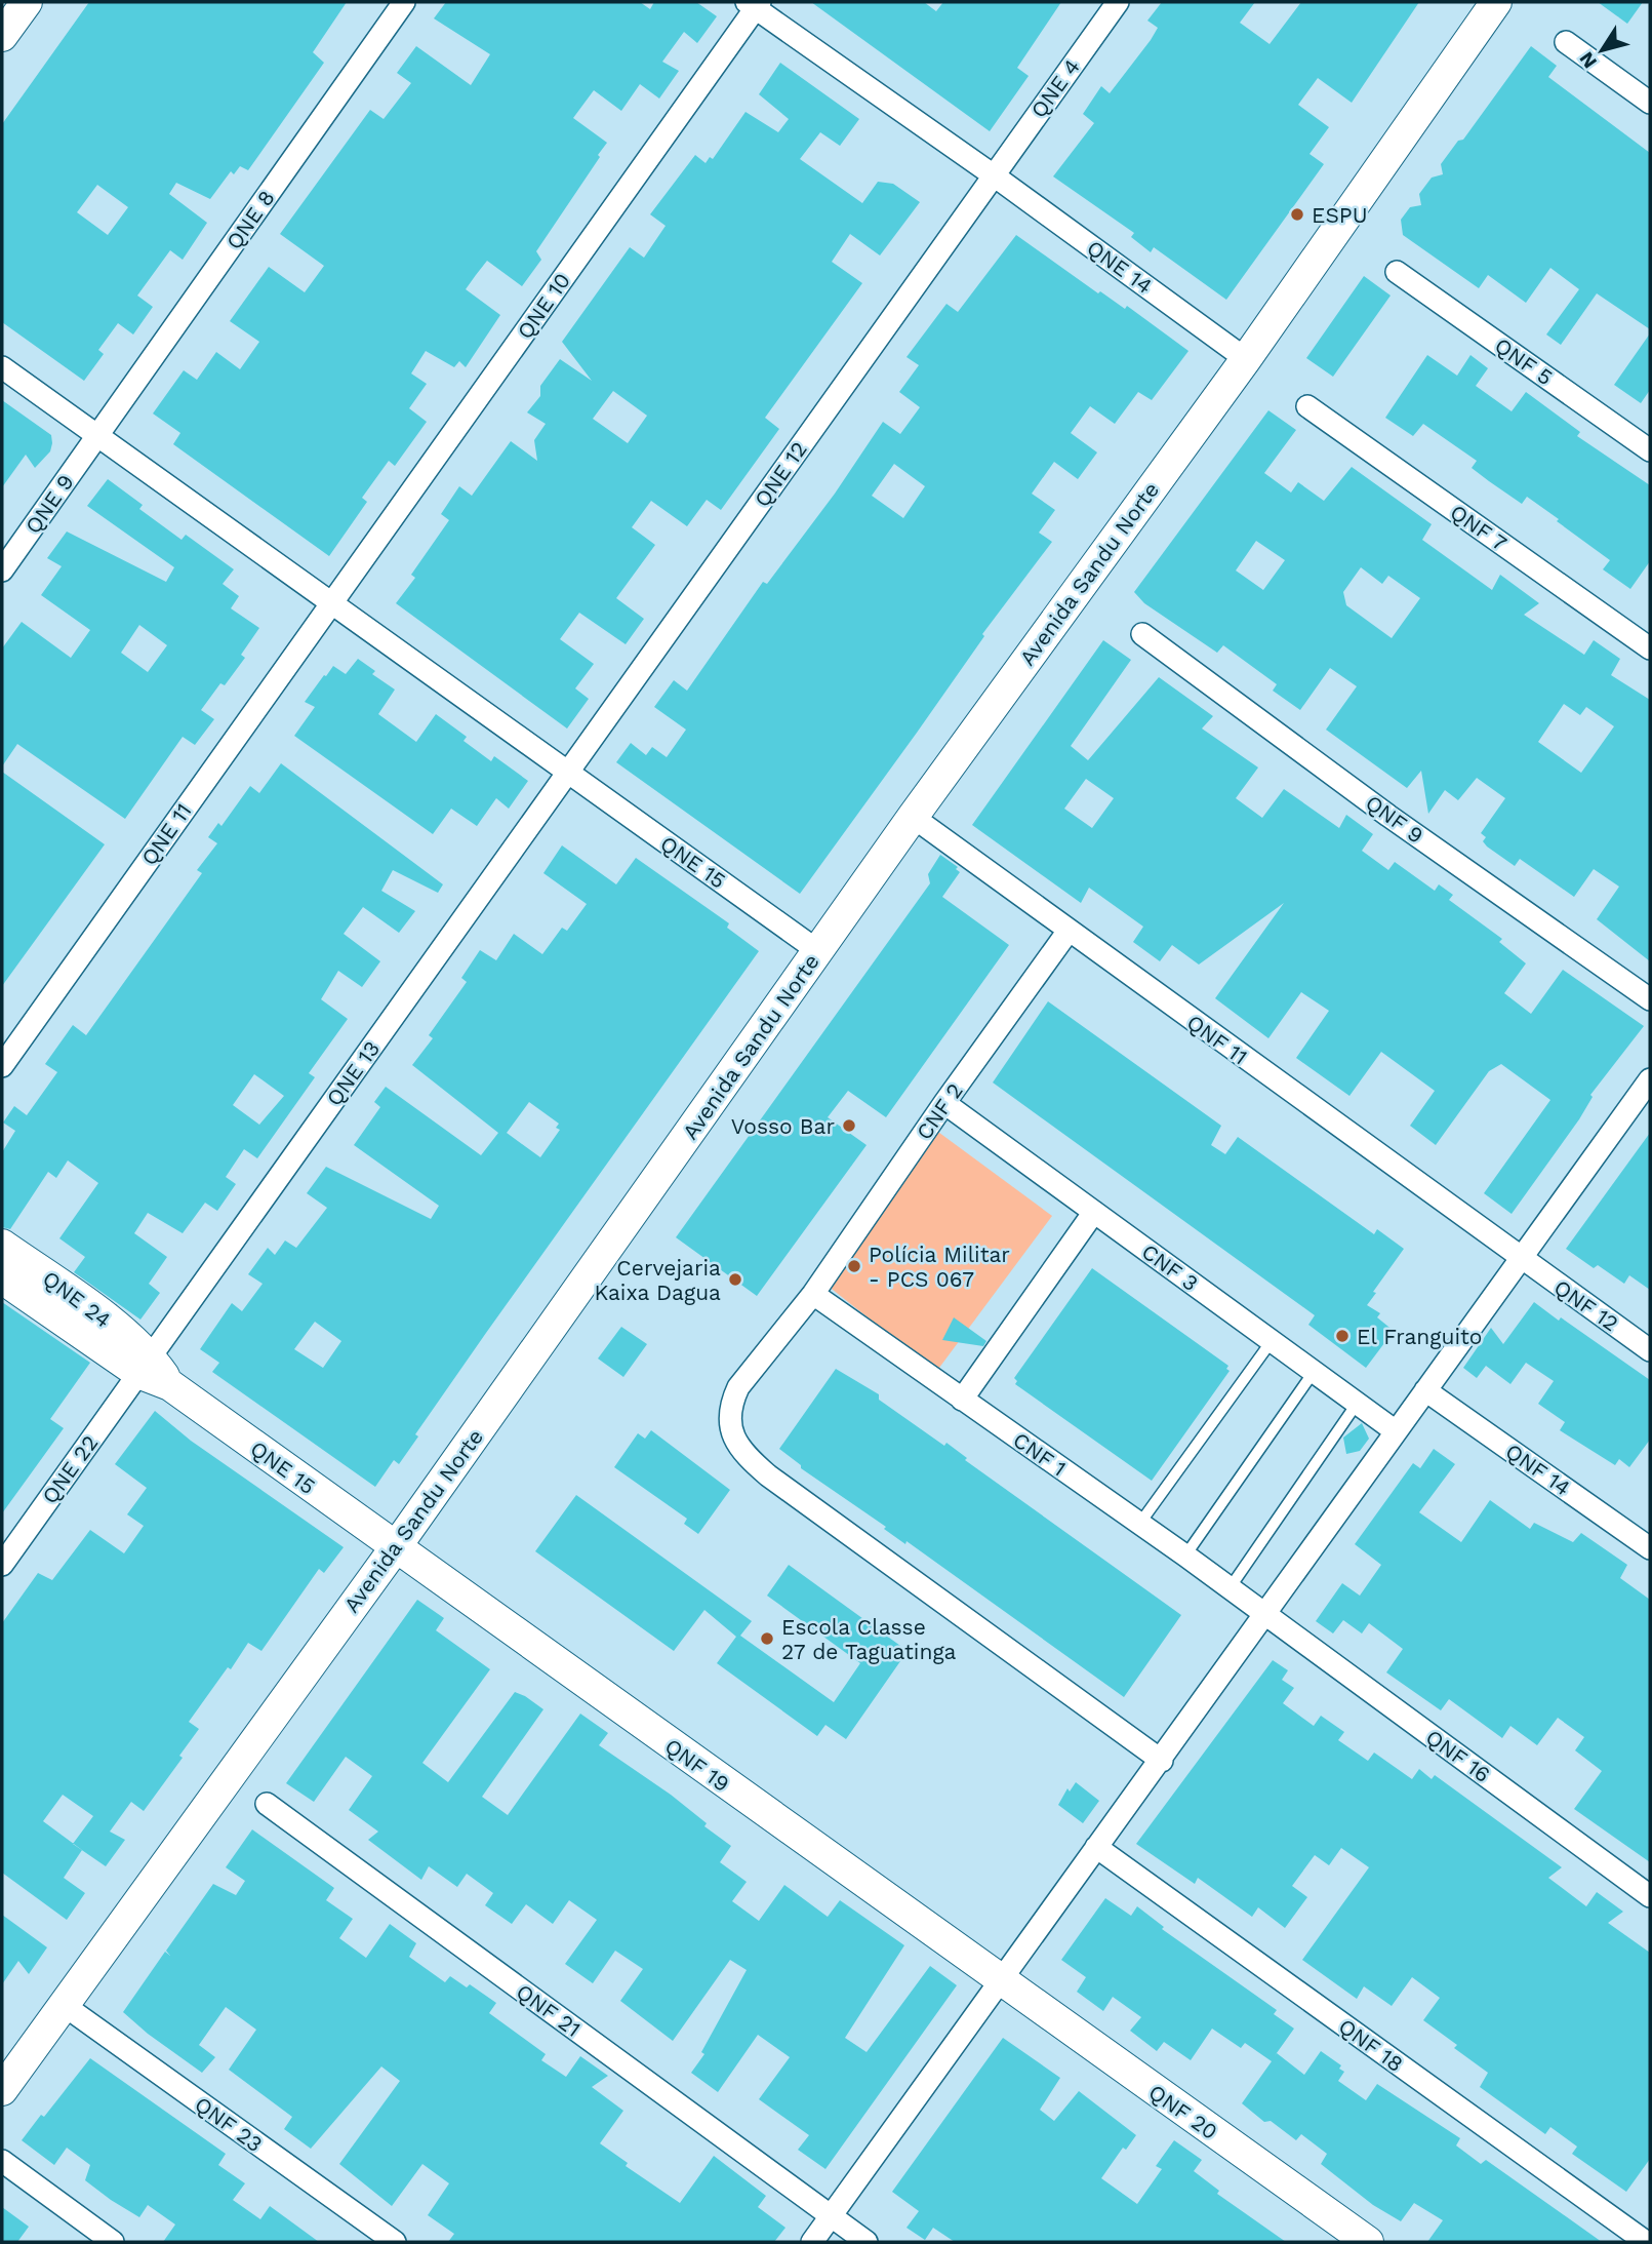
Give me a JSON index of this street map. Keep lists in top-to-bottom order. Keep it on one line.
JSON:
{"streets":{"main road":["Avenida Sandu Norte","QNE 15","QNE 24","QNF 19","QNF 20"],"street":["QNE 4","QNE 8","QNE 14","QNE 10","QNF 5","QNE 12","QNE 9","QNF 7","QNF 9","QNE 11","QNF 11","QNE 13","CNF 2","CNF 3","QNF 12","CNF 1","QNE 22","QNF 14","QNF 16","QNF 21","QNF 18","QNF 23"]},"crossings":[["QNE 4","QNE 14"],["QNE 4","QNE 12"],["QNE 8","QNE 9"],["QNE 8","QNE 15"],["QNE 14","QNE 10"],["QNE 14","QNE 12"],["QNE 14","Avenida Sandu Norte"],["QNE 10","QNE 11"],["QNE 10","QNE 15"],["QNE 12","QNE 15"],["QNE 12","QNE 13"],["QNE 9","QNE 15"],["Avenida Sandu Norte","QNE 15"],["Avenida Sandu Norte","QNF 11"],["Avenida Sandu Norte","QNF 19"],["Avenida Sandu Norte","QNF 23"],["QNE 11","QNE 15"],["QNE 15","QNE 13"],["QNE 15","QNE 24"],["QNE 15","QNE 22"],["QNE 15","QNF 19"],["QNF 11","CNF 2"],["QNF 11","QNF 12"],["QNE 13","QNE 24"],["QNE 13","QNE 22"],["CNF 2","CNF 3"],["CNF 2","CNF 1"],["QNE 24","QNE 22"],["CNF 1","QNF 16"],["QNF 19","QNF 20"]],"places":["ESPU","Vosso Bar","Polícia Militar - PCS 067","Cervejaria Kaixa Dagua","El Franguito","Escola Classe 27 de Taguatinga"],"north":"bottom left"}
